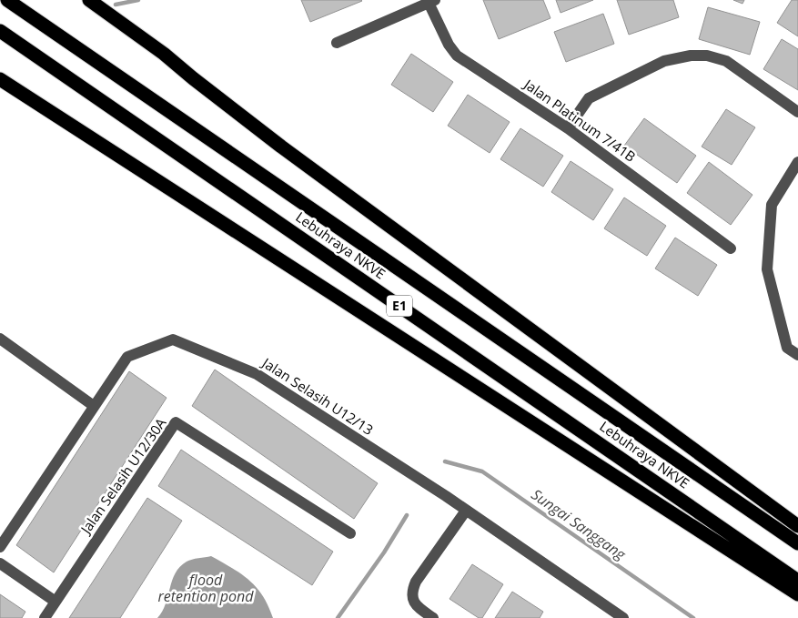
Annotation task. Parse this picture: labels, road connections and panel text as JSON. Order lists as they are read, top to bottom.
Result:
{
  "streets": {
    "highway": ["Lebuhraya NKVE", "E1"],
    "street": ["Jalan Platinum 7/41B", "Jalan Selasih U12/13", "Jalan Selasih U12/30A"]
  },
  "water": ["Sungai Sanggang", "flood retention pond"]
}
